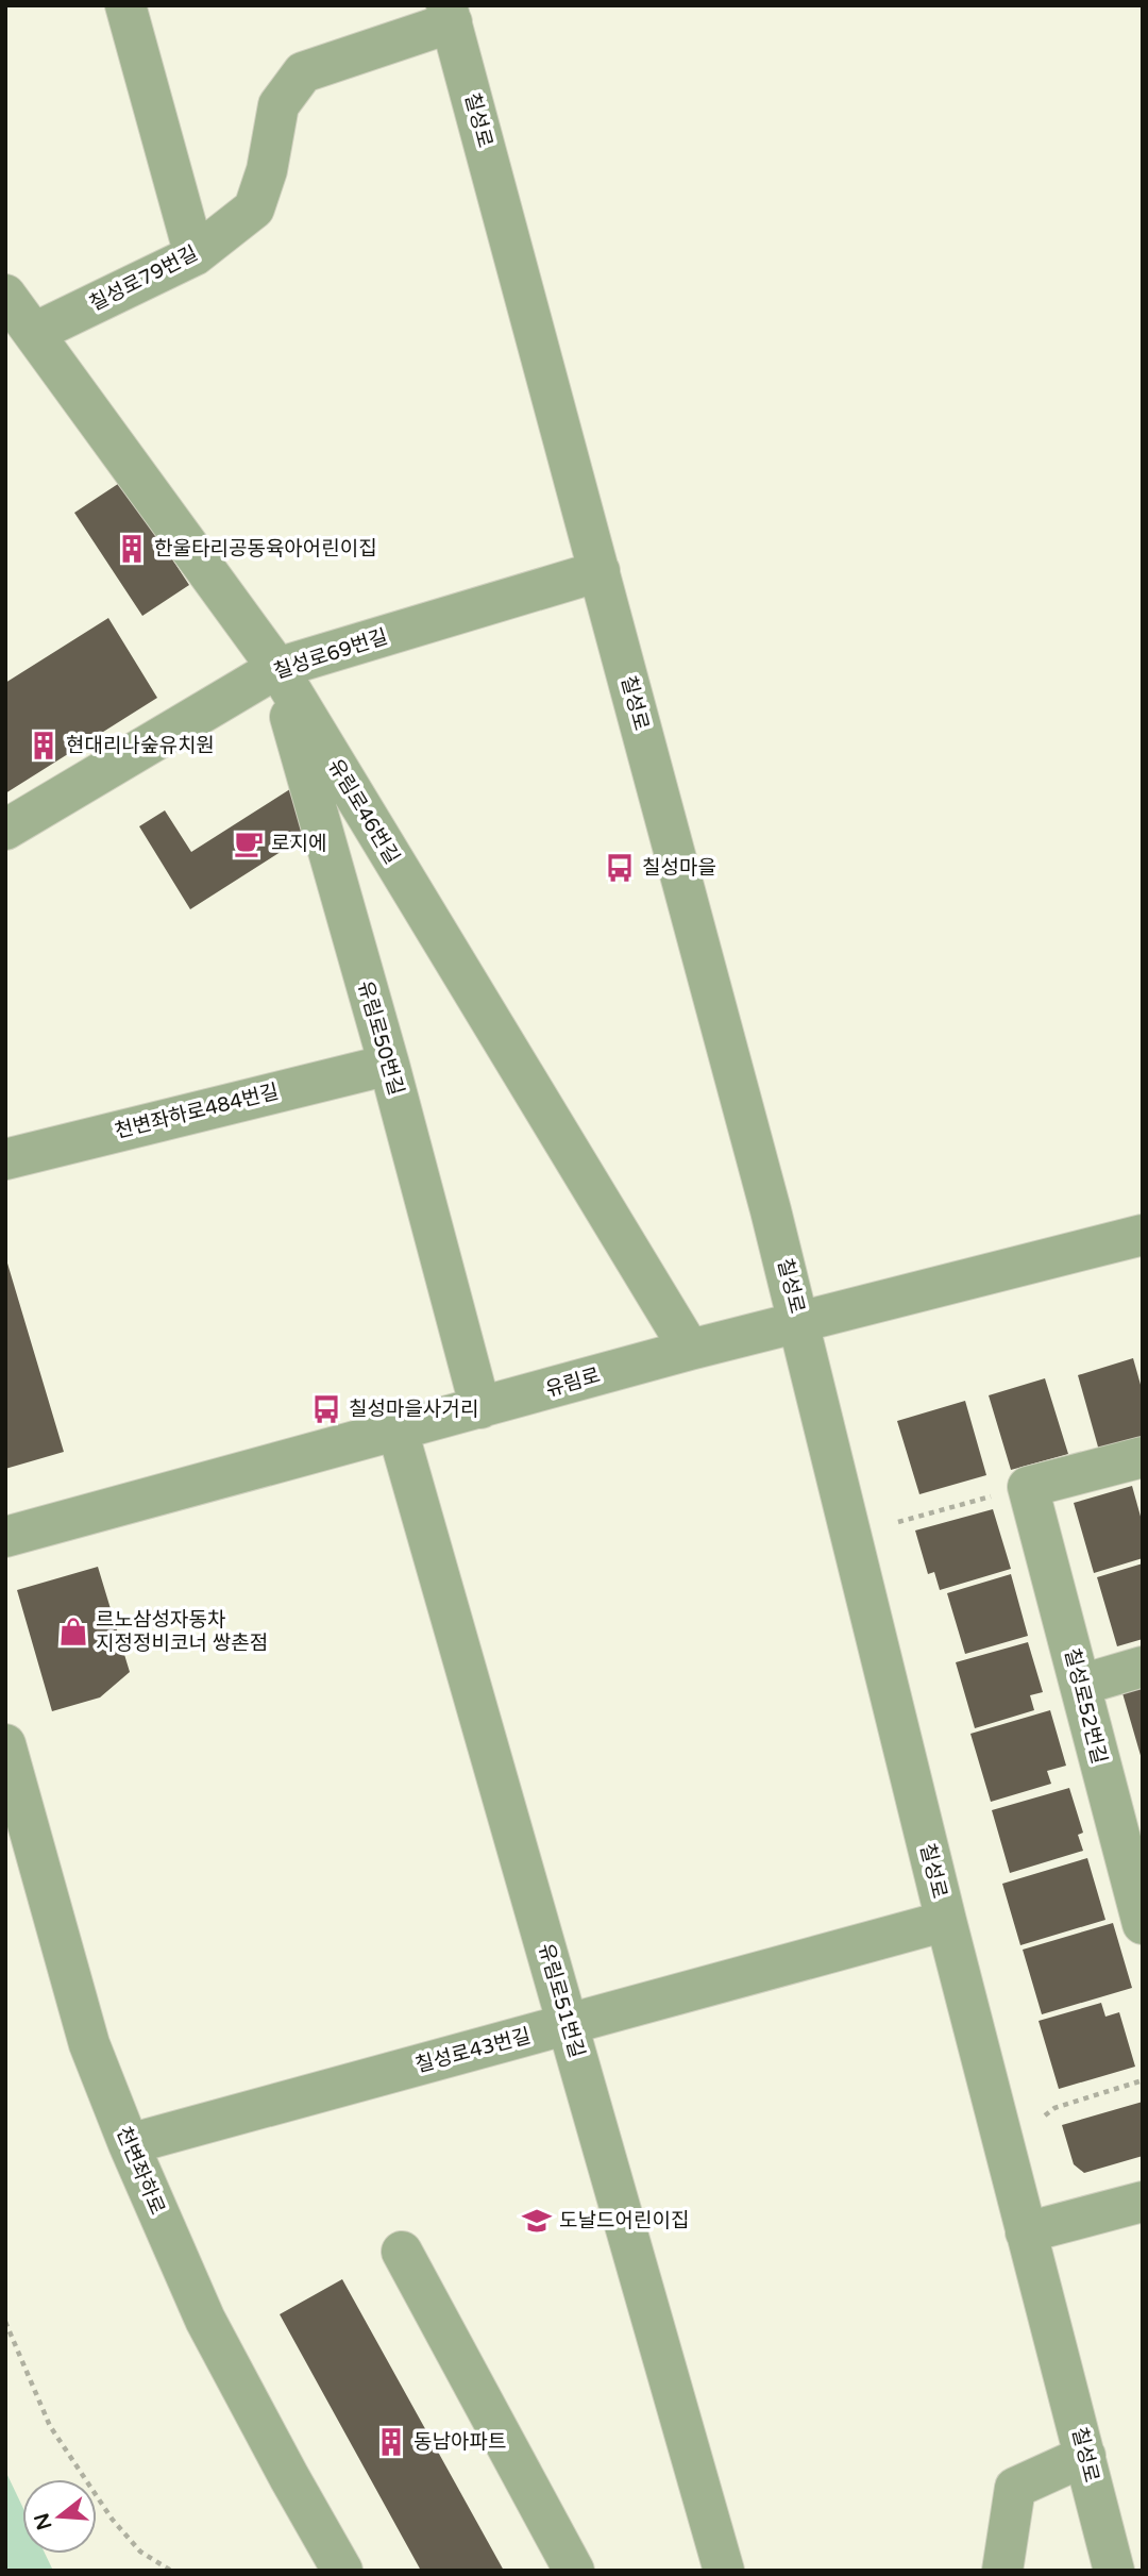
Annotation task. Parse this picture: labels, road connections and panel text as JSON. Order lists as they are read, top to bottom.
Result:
{
  "streets": {
    "street": [
      "칠성로",
      "칠성로79번길",
      "칠성로69번길",
      "유림로46번길",
      "유림로50번길",
      "천변좌하로484번길",
      "유림로",
      "칠성로52번길",
      "유림로51번길",
      "칠성로43번길",
      "천변좌하로"
    ]
  },
  "crossings": [
    ["칠성로", "칠성로79번길"],
    ["칠성로", "칠성로69번길"],
    ["칠성로", "유림로"],
    ["칠성로", "칠성로43번길"],
    ["칠성로79번길", "유림로46번길"],
    ["칠성로69번길", "유림로46번길"],
    ["칠성로69번길", "유림로50번길"],
    ["유림로46번길", "유림로50번길"],
    ["유림로46번길", "유림로"],
    ["유림로50번길", "천변좌하로484번길"],
    ["유림로50번길", "유림로"],
    ["유림로", "유림로51번길"],
    ["유림로51번길", "칠성로43번길"],
    ["칠성로43번길", "천변좌하로"]
  ],
  "places": {
    "building": ["한울타리공동육아어린이집", "현대리나숲유치원", "동남아파트"],
    "cafe": ["로지에"],
    "bus stop": ["칠성마을", "칠성마을사거리"],
    "shop": ["르노삼성자동차 지정정비코너 쌍촌점"],
    "school or university": ["도날드어린이집"]
  },
  "north": "left"
}
